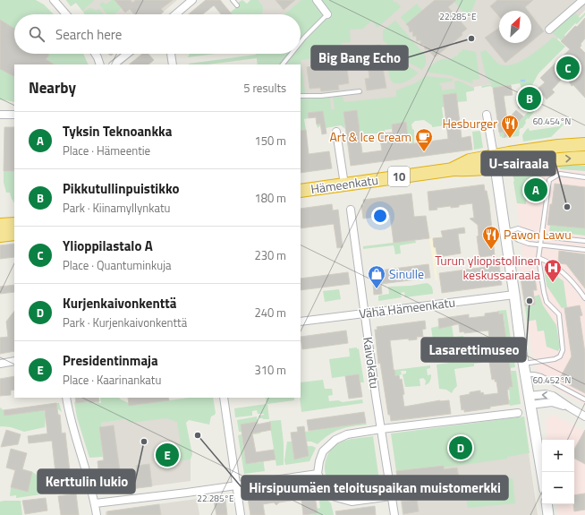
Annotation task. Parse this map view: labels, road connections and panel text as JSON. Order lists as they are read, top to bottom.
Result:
{
  "streets": {
    "highway": ["10", "Hämeenkatu"],
    "street": ["Vähä Hämeenkatu", "Kaivokatu"]
  },
  "crossings": [
    ["10", "Hämeenkatu"],
    ["Vähä Hämeenkatu", "Kaivokatu"]
  ],
  "places": {
    "other": [
      "Big Bang Echo",
      "U-sairaala",
      "Lasarettimuseo",
      "Hirsipuumäen teloituspaikan muistomerkki",
      "Kerttulin lukio"
    ],
    "restaurant": ["Hesburger", "Pawon Lawu"],
    "cafe": ["Art & Ice Cream"],
    "hospital": ["Turun yliopistollinen keskussairaala"],
    "shop": ["Sinulle"]
  },
  "north": "top right",
  "page": {
    "search": "Search here",
    "pins": [
      "C",
      "B",
      "A",
      "D",
      "E"
    ],
    "heading": ["Nearby", "5 results"],
    "list": [
      {
        "mark": "A",
        "name": "Tyksin Teknoankka",
        "note": "Place · Hämeentie",
        "value": "150 m"
      },
      {
        "mark": "B",
        "name": "Pikkutullinpuistikko",
        "note": "Park · Kiinamyllynkatu",
        "value": "180 m"
      },
      {
        "mark": "C",
        "name": "Ylioppilastalo A",
        "note": "Place · Quantuminkuja",
        "value": "230 m"
      },
      {
        "mark": "D",
        "name": "Kurjenkaivonkenttä",
        "note": "Park · Kurjenkaivonkenttä",
        "value": "240 m"
      },
      {
        "mark": "E",
        "name": "Presidentinmaja",
        "note": "Place · Kaarinankatu",
        "value": "310 m"
      }
    ],
    "map_buttons": ["+", "−"]
  },
  "coordinates": ["22.285°E", "60.454°N", "60.452°N"]
}
